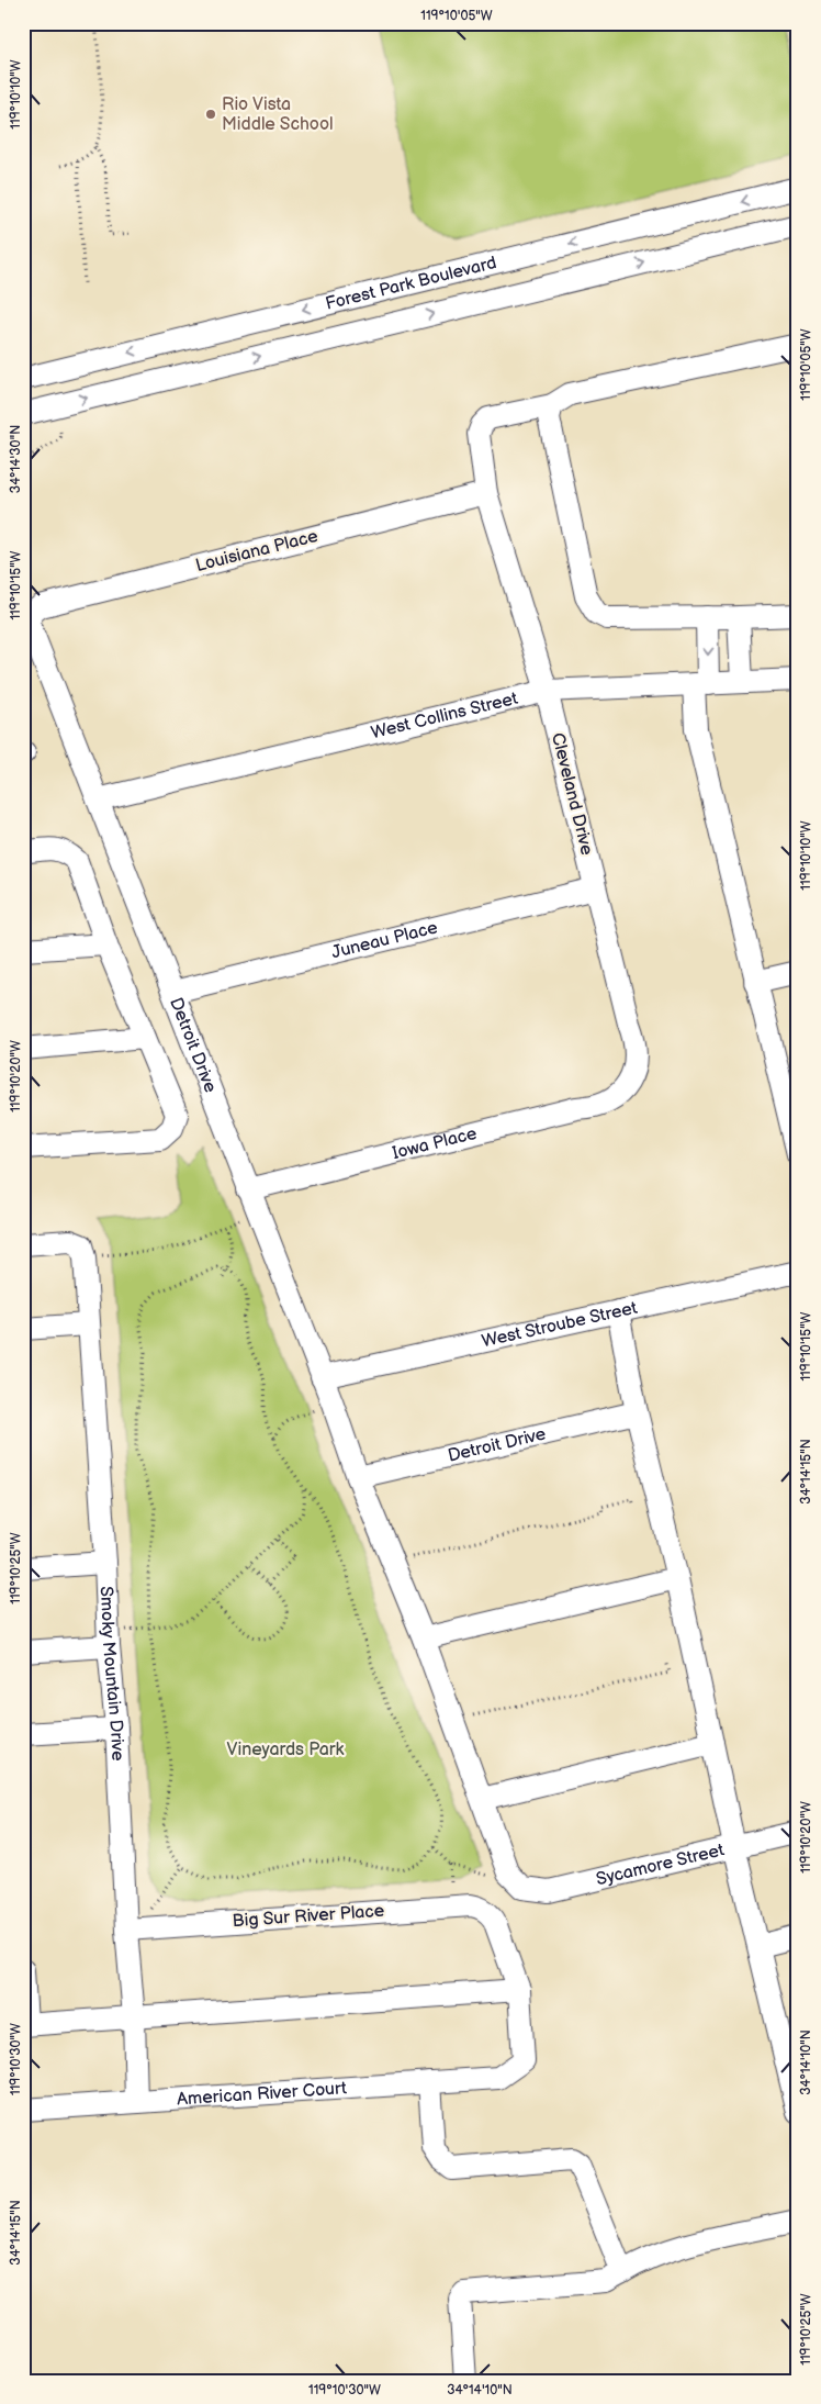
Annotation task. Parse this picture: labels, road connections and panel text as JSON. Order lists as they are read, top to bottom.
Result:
{
  "streets": {
    "street": [
      "Forest Park Boulevard",
      "Louisiana Place",
      "West Collins Street",
      "Cleveland Drive",
      "Juneau Place",
      "Detroit Drive",
      "Iowa Place",
      "West Stroube Street",
      "Smoky Mountain Drive",
      "Sycamore Street",
      "Big Sur River Place",
      "American River Court"
    ]
  },
  "crossings": [
    ["Louisiana Place", "Cleveland Drive"],
    ["Louisiana Place", "Detroit Drive"],
    ["West Collins Street", "Cleveland Drive"],
    ["West Collins Street", "Detroit Drive"],
    ["Cleveland Drive", "Juneau Place"],
    ["Cleveland Drive", "Iowa Place"],
    ["Juneau Place", "Detroit Drive"],
    ["Detroit Drive", "Iowa Place"],
    ["Detroit Drive", "West Stroube Street"],
    ["Detroit Drive", "Sycamore Street"],
    ["Smoky Mountain Drive", "Big Sur River Place"],
    ["Smoky Mountain Drive", "American River Court"],
    ["Big Sur River Place", "American River Court"]
  ],
  "parks": ["Vineyards Park"],
  "places": ["Rio Vista Middle School"],
  "coordinates": [
    "119°10'05\"W",
    "119°10'10\"W",
    "34°14'30\"N",
    "119°10'15\"W",
    "119°10'20\"W",
    "34°14'15\"N",
    "119°10'25\"W",
    "119°10'30\"W",
    "34°14'10\"N"
  ]
}
